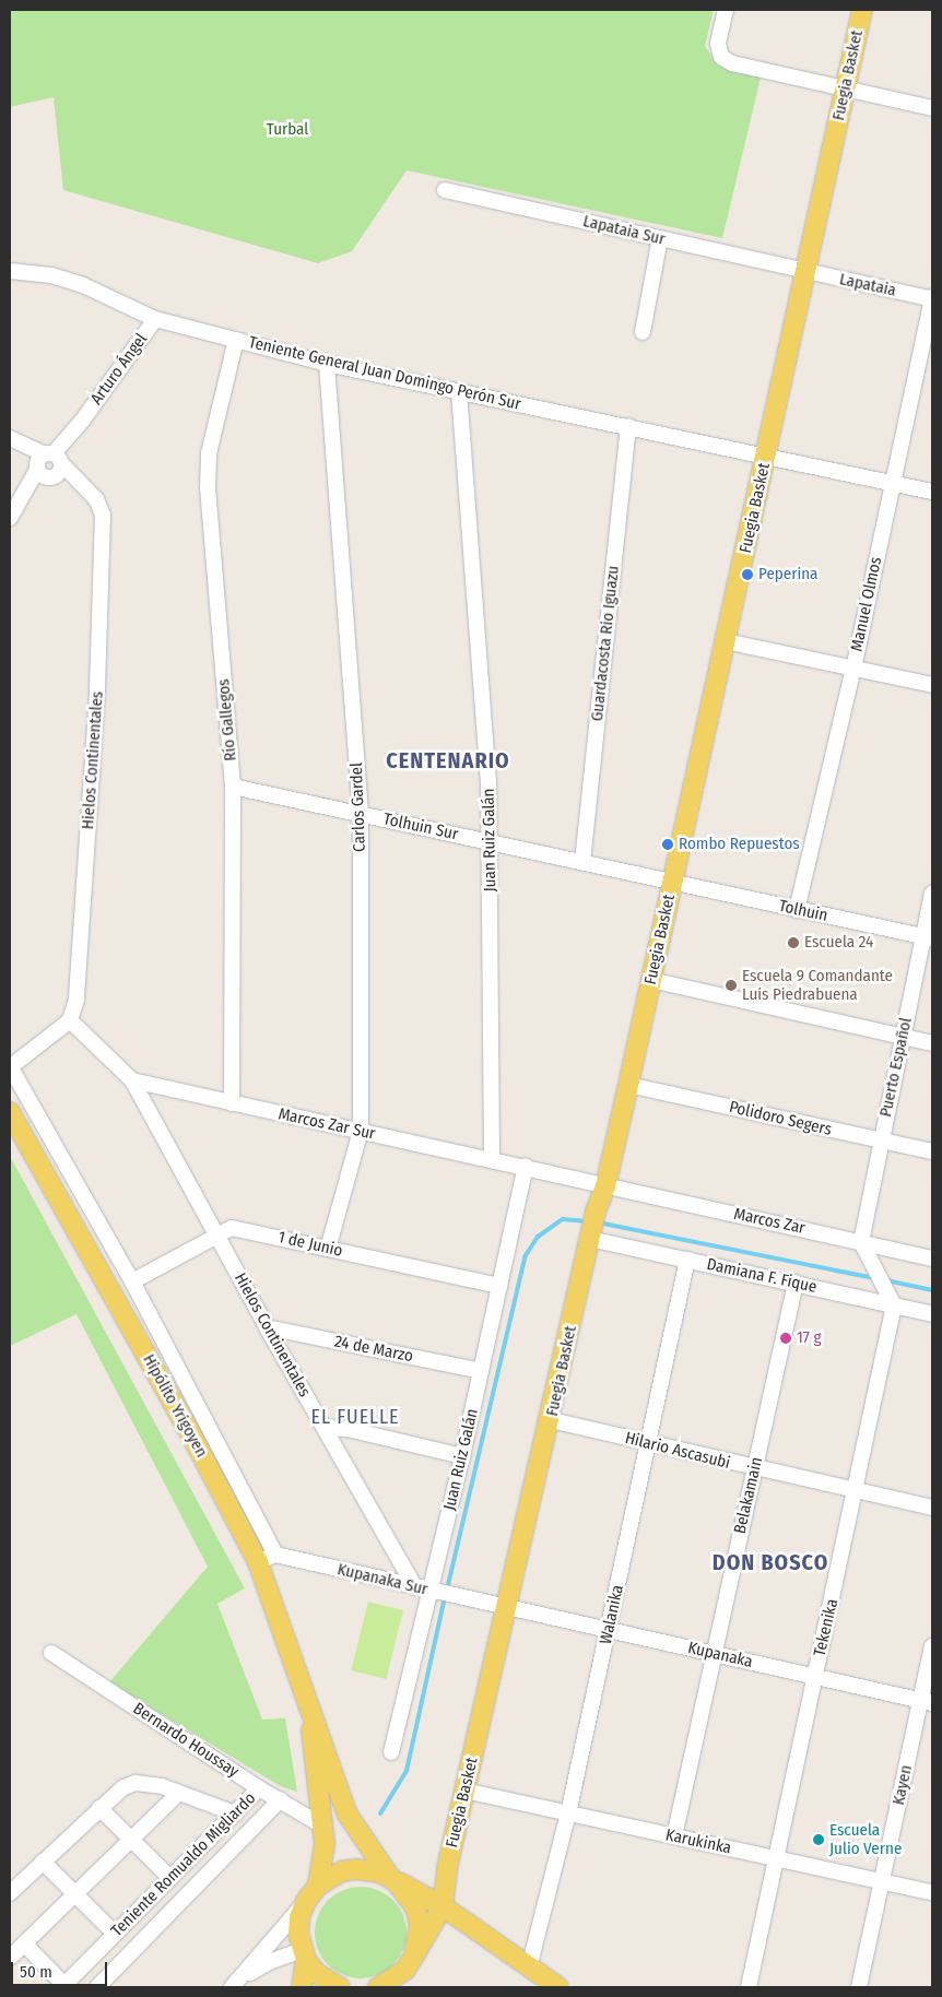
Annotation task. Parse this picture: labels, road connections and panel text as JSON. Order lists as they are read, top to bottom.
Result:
{
  "streets": {
    "main road": ["Fuegia Basket", "Hipólito Yrigoyen"],
    "street": [
      "Lapataia Sur",
      "Lapataia",
      "Arturo Ángel",
      "Teniente General Juan Domingo Perón Sur",
      "Manuel Olmos",
      "Guardacosta Rio Iguazu",
      "Río Gallegos",
      "Hielos Continentales",
      "Carlos Gardel",
      "Tolhuin Sur",
      "Juan Ruiz Galán",
      "Tolhuin",
      "Puerto Español",
      "Polidoro Segers",
      "Marcos Zar Sur",
      "Marcos Zar",
      "1 de Junio",
      "Damiana F. Fique",
      "24 de Marzo",
      "Hilario Ascasubi",
      "Belakamain",
      "Kupanaka Sur",
      "Walanika",
      "Tekenika",
      "Kupanaka",
      "Bernardo Houssay",
      "Kayen",
      "Karukinka",
      "Teniente Romualdo Migliardo"
    ]
  },
  "crossings": [
    ["Fuegia Basket", "Lapataia Sur"],
    ["Fuegia Basket", "Lapataia"],
    ["Fuegia Basket", "Teniente General Juan Domingo Perón Sur"],
    ["Fuegia Basket", "Tolhuin Sur"],
    ["Fuegia Basket", "Tolhuin"],
    ["Fuegia Basket", "Polidoro Segers"],
    ["Fuegia Basket", "Marcos Zar Sur"],
    ["Fuegia Basket", "Marcos Zar"],
    ["Fuegia Basket", "Damiana F. Fique"],
    ["Fuegia Basket", "Hilario Ascasubi"],
    ["Fuegia Basket", "Kupanaka Sur"],
    ["Fuegia Basket", "Kupanaka"],
    ["Fuegia Basket", "Karukinka"],
    ["Lapataia Sur", "Lapataia"],
    ["Lapataia", "Manuel Olmos"],
    ["Arturo Ángel", "Teniente General Juan Domingo Perón Sur"],
    ["Teniente General Juan Domingo Perón Sur", "Manuel Olmos"],
    ["Teniente General Juan Domingo Perón Sur", "Guardacosta Rio Iguazu"],
    ["Teniente General Juan Domingo Perón Sur", "Río Gallegos"],
    ["Teniente General Juan Domingo Perón Sur", "Carlos Gardel"],
    ["Teniente General Juan Domingo Perón Sur", "Juan Ruiz Galán"],
    ["Manuel Olmos", "Tolhuin"],
    ["Guardacosta Rio Iguazu", "Tolhuin Sur"],
    ["Río Gallegos", "Tolhuin Sur"],
    ["Río Gallegos", "Marcos Zar Sur"],
    ["Hielos Continentales", "Marcos Zar Sur"],
    ["Hielos Continentales", "1 de Junio"],
    ["Hielos Continentales", "24 de Marzo"],
    ["Hielos Continentales", "Kupanaka Sur"],
    ["Carlos Gardel", "Tolhuin Sur"],
    ["Carlos Gardel", "Marcos Zar Sur"],
    ["Carlos Gardel", "1 de Junio"],
    ["Tolhuin Sur", "Juan Ruiz Galán"],
    ["Tolhuin Sur", "Tolhuin"],
    ["Juan Ruiz Galán", "Marcos Zar Sur"],
    ["Juan Ruiz Galán", "1 de Junio"],
    ["Juan Ruiz Galán", "24 de Marzo"],
    ["Juan Ruiz Galán", "Kupanaka Sur"],
    ["Tolhuin", "Puerto Español"],
    ["Puerto Español", "Polidoro Segers"],
    ["Puerto Español", "Marcos Zar"],
    ["Marcos Zar Sur", "Marcos Zar"],
    ["Damiana F. Fique", "Belakamain"],
    ["Damiana F. Fique", "Walanika"],
    ["Damiana F. Fique", "Tekenika"],
    ["Hipólito Yrigoyen", "Kupanaka Sur"],
    ["Hilario Ascasubi", "Belakamain"],
    ["Hilario Ascasubi", "Walanika"],
    ["Hilario Ascasubi", "Tekenika"],
    ["Belakamain", "Kupanaka"],
    ["Belakamain", "Karukinka"],
    ["Kupanaka Sur", "Kupanaka"],
    ["Walanika", "Kupanaka"],
    ["Walanika", "Karukinka"],
    ["Tekenika", "Kupanaka"],
    ["Tekenika", "Karukinka"],
    ["Kupanaka", "Kayen"],
    ["Bernardo Houssay", "Teniente Romualdo Migliardo"],
    ["Kayen", "Karukinka"]
  ],
  "districts": ["CENTENARIO", "EL FUELLE", "DON BOSCO"],
  "parks": ["Turbal"],
  "places": [
    "Peperina",
    "Rombo Repuestos",
    "Escuela 24",
    "Escuela 9 Comandante Luis Piedrabuena",
    "17 g",
    "Escuela Julio Verne"
  ],
  "scale_bar": "50 m"
}
